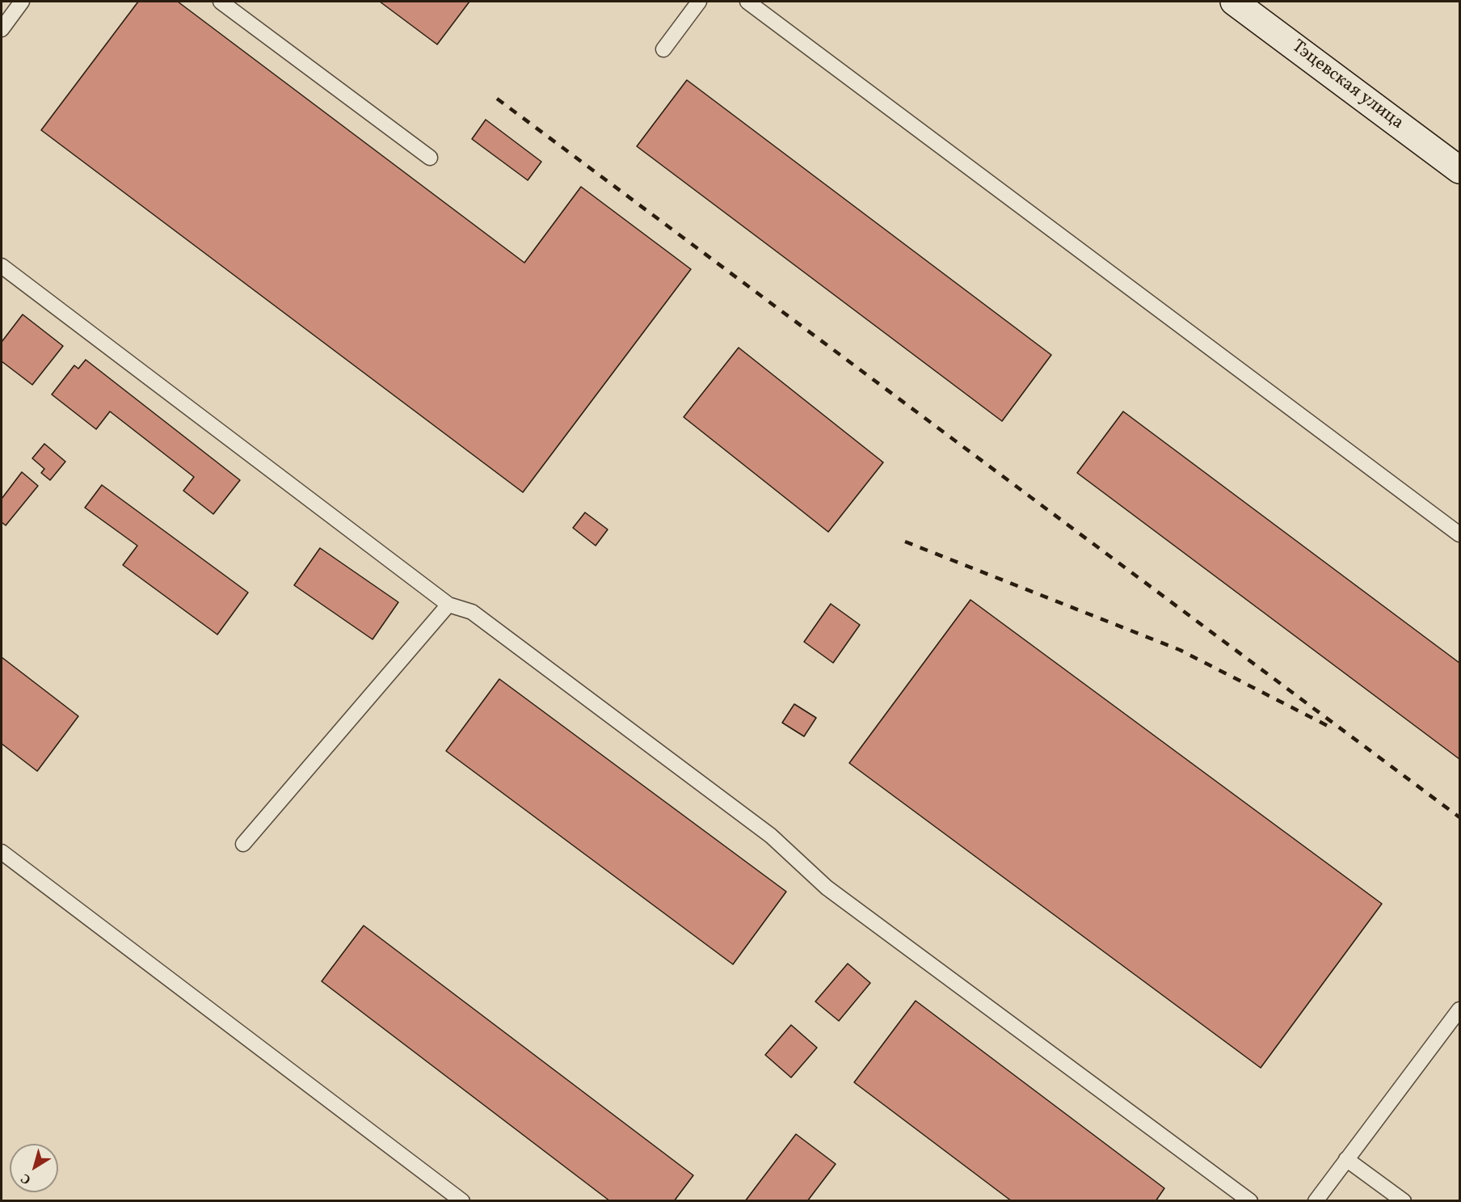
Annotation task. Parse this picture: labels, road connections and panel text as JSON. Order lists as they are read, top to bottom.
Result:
{
  "streets": {
    "street": ["Тэцевская улица"]
  },
  "north": "bottom left"
}
